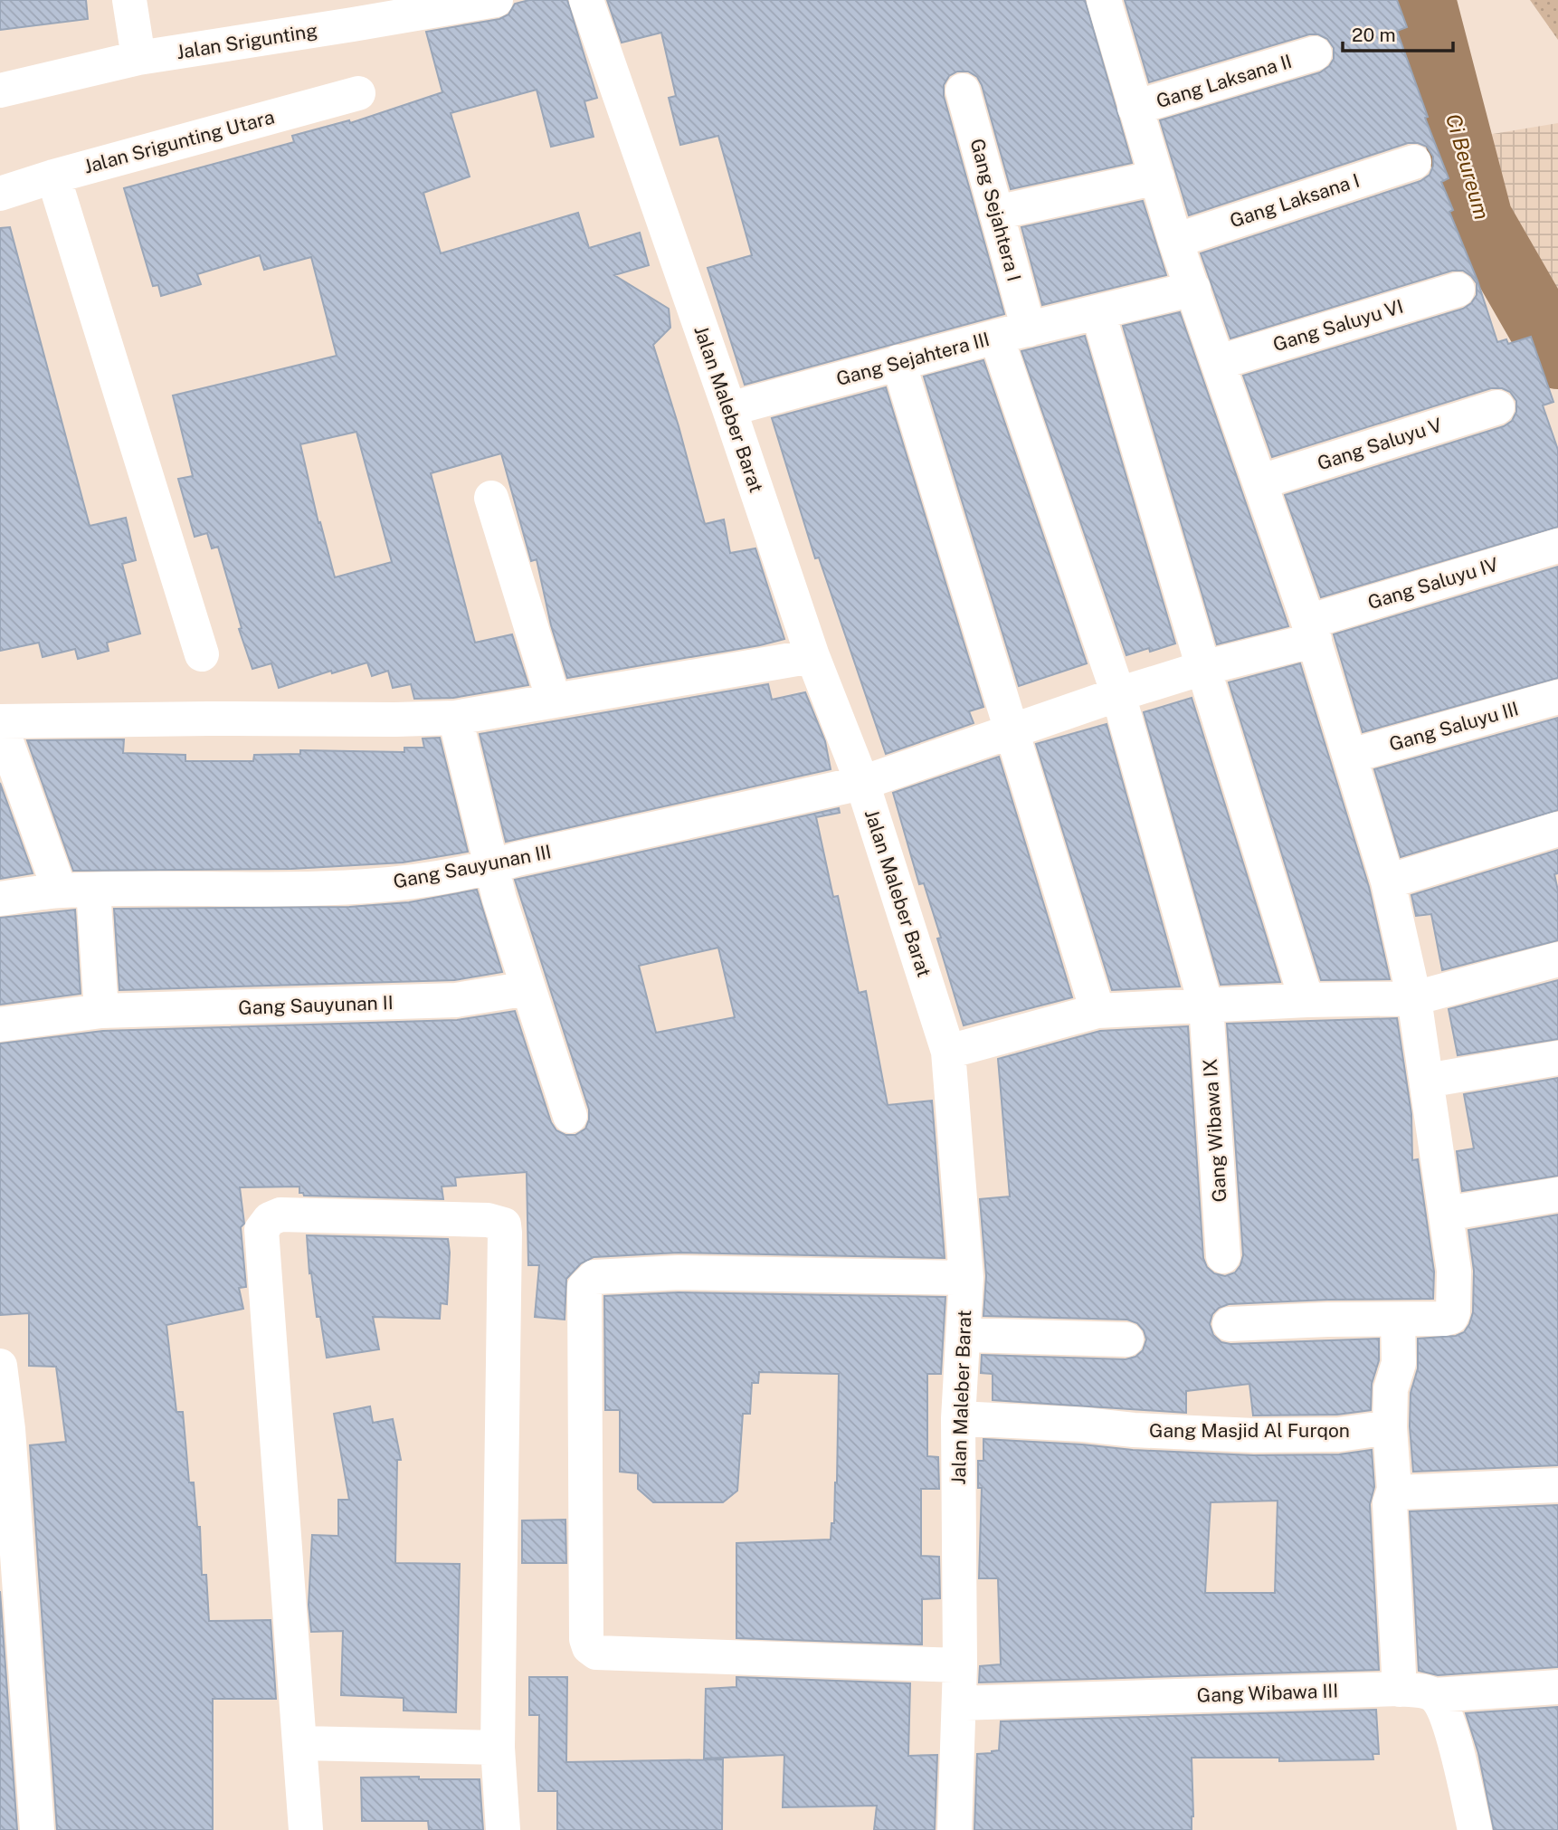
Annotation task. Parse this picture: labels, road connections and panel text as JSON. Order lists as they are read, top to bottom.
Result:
{
  "streets": {
    "street": [
      "Jalan Srigunting",
      "Gang Laksana II",
      "Jalan Srigunting Utara",
      "Gang Laksana I",
      "Gang Sejahtera I",
      "Gang Saluyu VI",
      "Gang Sejahtera III",
      "Jalan Maleber Barat",
      "Gang Saluyu V",
      "Gang Saluyu IV",
      "Gang Saluyu III",
      "Gang Sauyunan III",
      "Gang Sauyunan II",
      "Gang Wibawa IX",
      "Gang Masjid Al Furqon",
      "Gang Wibawa III"
    ]
  },
  "crossings": [
    ["Gang Sejahtera I", "Gang Sejahtera III"],
    ["Gang Sejahtera I", "Gang Saluyu IV"],
    ["Gang Sejahtera I", "Gang Sauyunan III"],
    ["Gang Sejahtera I", "Gang Wibawa IX"],
    ["Gang Sejahtera III", "Jalan Maleber Barat"],
    ["Jalan Maleber Barat", "Gang Sauyunan III"],
    ["Jalan Maleber Barat", "Gang Masjid Al Furqon"],
    ["Jalan Maleber Barat", "Gang Wibawa III"],
    ["Gang Saluyu IV", "Gang Sauyunan III"],
    ["Gang Saluyu IV", "Gang Wibawa IX"],
    ["Gang Sauyunan III", "Gang Wibawa IX"]
  ],
  "water": ["Ci Beureum"],
  "scale_bar": "20 m"
}
